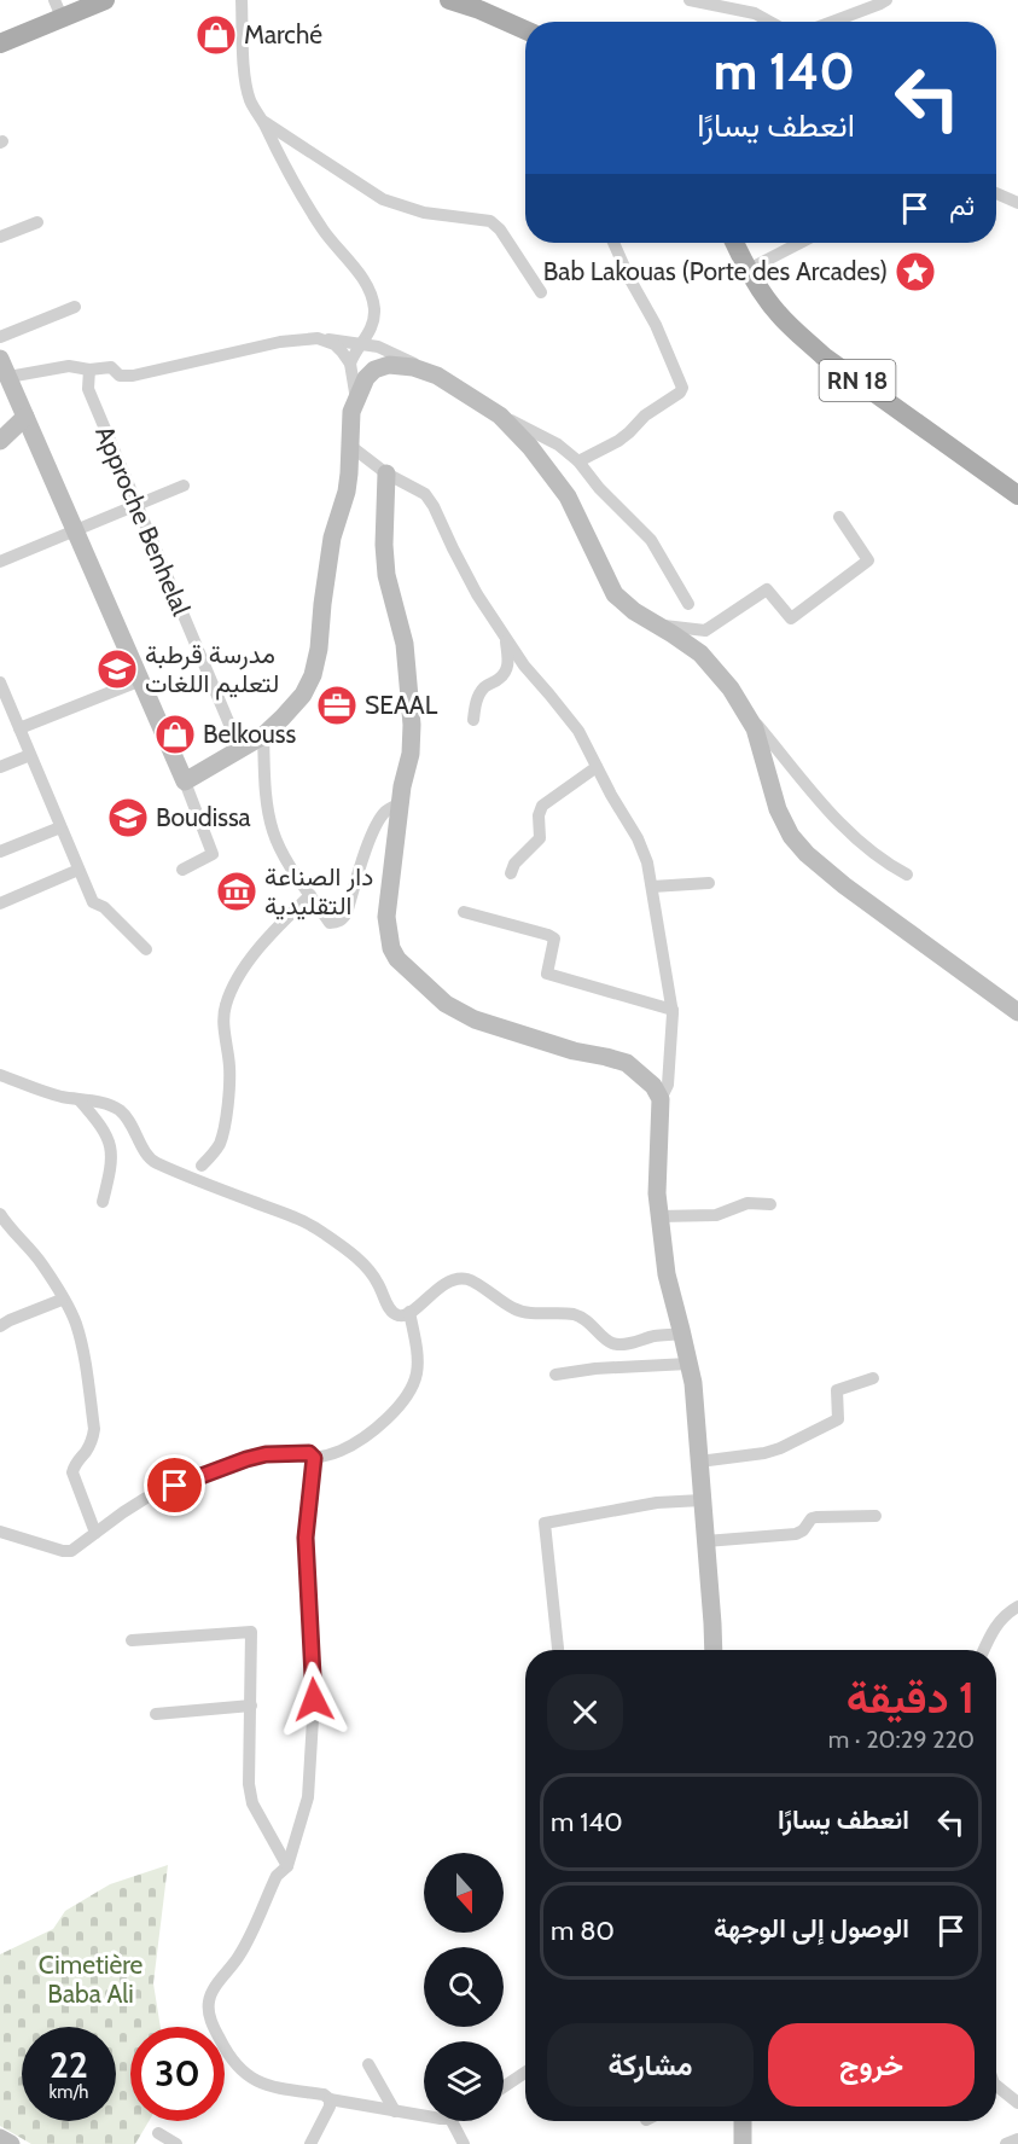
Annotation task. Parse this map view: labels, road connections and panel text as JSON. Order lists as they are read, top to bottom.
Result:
{
  "streets": {
    "main road": ["RN 18"],
    "street": ["Approche Benhelal"]
  },
  "parks": ["Cimetière Baba Ali"],
  "places": {
    "shop": ["Marché", "Belkouss"],
    "place": ["Bab Lakouas (Porte des Arcades)"],
    "school or university": ["مدرسة قرطبة لتعليم اللغات", "Boudissa"],
    "office": ["SEAAL"],
    "museum": ["دار الصناعة التقليدية"]
  },
  "north": "bottom",
  "page": {
    "turn": ["140 m", "انعطف يسارًا"],
    "then": "ثم",
    "heading": ["1 دقيقة", "220 m · 20:29"],
    "list": [
      {
        "name": "انعطف يسارًا",
        "value": "140 m"
      },
      {
        "name": "الوصول إلى الوجهة",
        "value": "80 m"
      }
    ],
    "buttons": ["خروج", "مشاركة"],
    "speed": "22 km/h",
    "limit": "30"
  }
}
